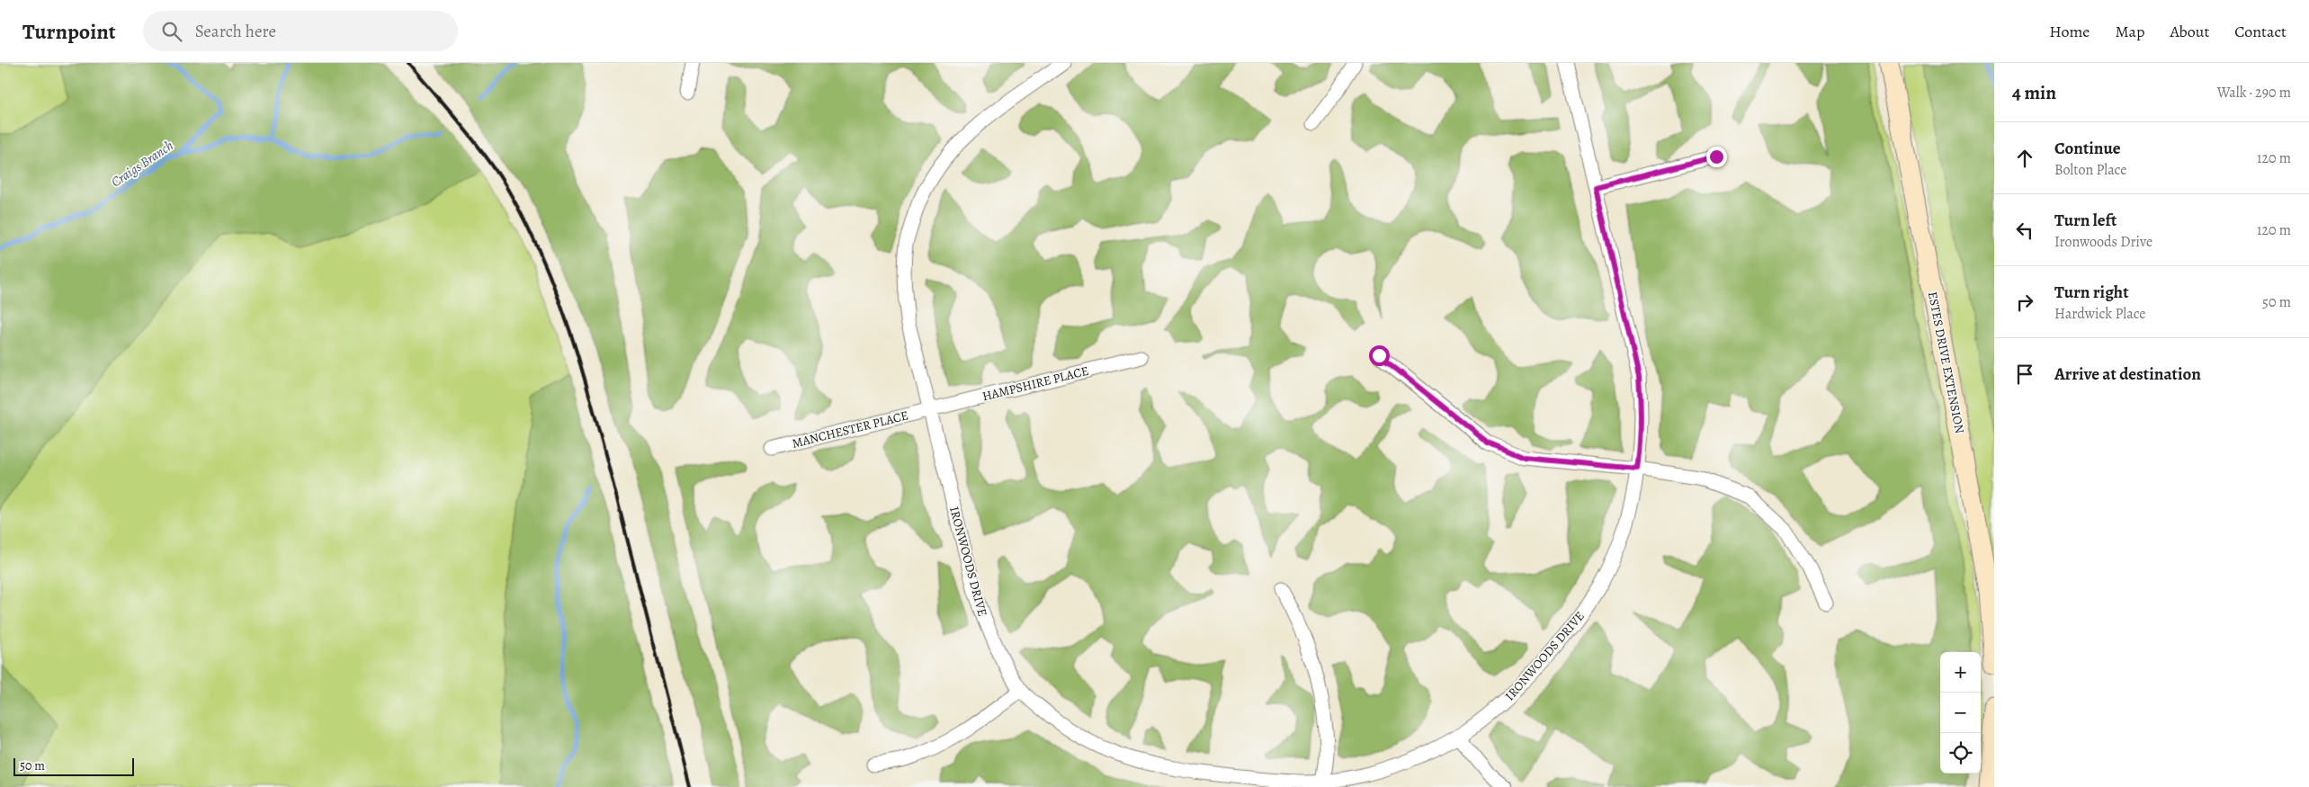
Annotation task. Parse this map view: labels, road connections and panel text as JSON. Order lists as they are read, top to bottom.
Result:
{
  "streets": {
    "main road": ["ESTES DRIVE EXTENSION"],
    "street": ["HAMPSHIRE PLACE", "MANCHESTER PLACE", "IRONWOODS DRIVE"]
  },
  "crossings": [
    ["HAMPSHIRE PLACE", "MANCHESTER PLACE"],
    ["HAMPSHIRE PLACE", "IRONWOODS DRIVE"],
    ["MANCHESTER PLACE", "IRONWOODS DRIVE"]
  ],
  "water": ["Craigs Branch"],
  "scale_bar": "50 m",
  "page": {
    "header": "Turnpoint",
    "search": "Search here",
    "nav": [
      "Home",
      "Map",
      "About",
      "Contact"
    ],
    "heading": ["4 min", "Walk · 290 m"],
    "list": [
      ["Continue", "Bolton Place", "120 m"],
      ["Turn left", "Ironwoods Drive", "120 m"],
      ["Turn right", "Hardwick Place", "50 m"],
      "Arrive at destination"
    ],
    "map_buttons": ["+", "−"],
    "scale": "50 m"
  }
}
